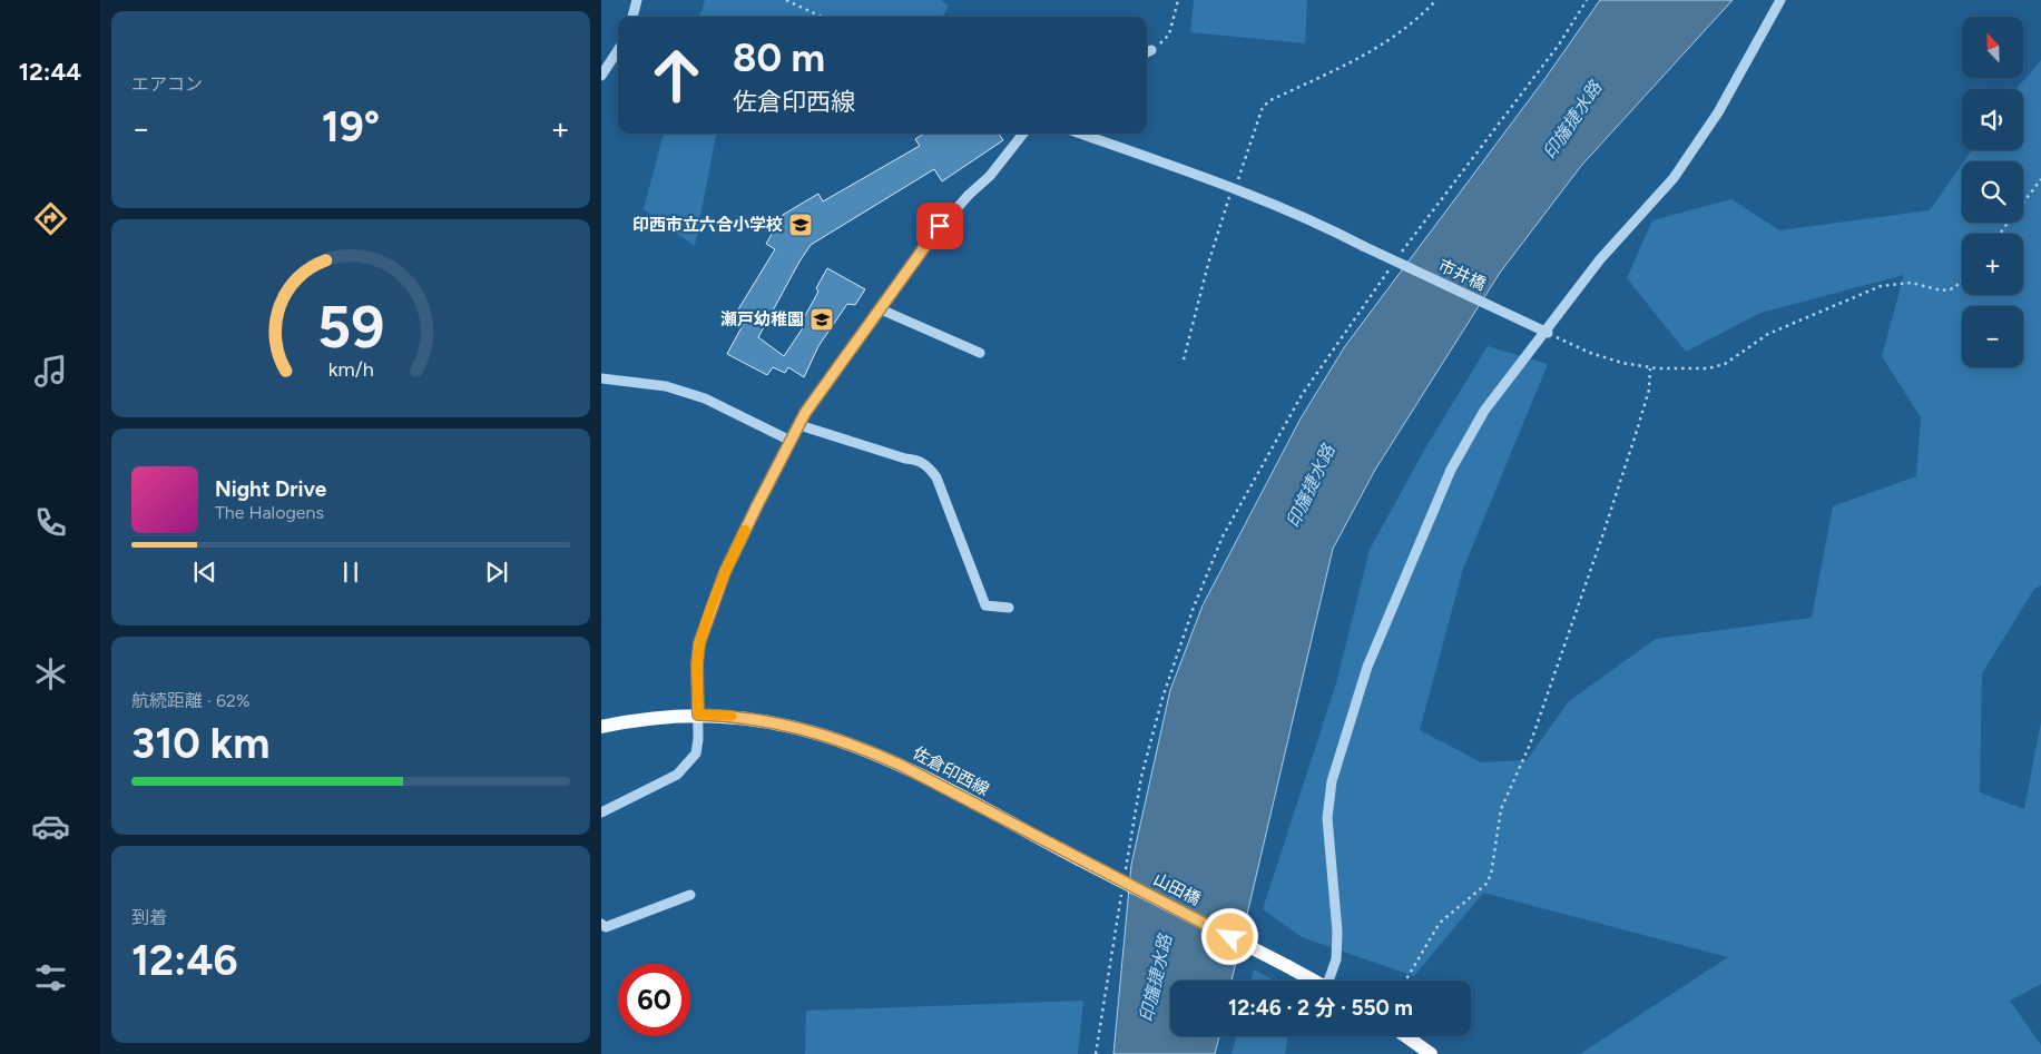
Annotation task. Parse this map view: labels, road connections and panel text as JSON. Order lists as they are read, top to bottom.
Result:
{
  "streets": {
    "main road": ["佐倉印西線", "山田橋"],
    "street": ["市井橋"]
  },
  "crossings": [
    ["佐倉印西線", "山田橋"]
  ],
  "water": ["印旛捷水路"],
  "places": {
    "school or university": ["印西市立六合小学校", "瀬戸幼稚園"]
  },
  "north": "top",
  "page": {
    "tabs": "12:44",
    "tile": [
      "エアコン",
      ["航続距離 · 62%", "310 km"],
      ["到着", "12:46"]
    ],
    "map_buttons": ["+", "−"],
    "turn": ["80 m", "佐倉印西線"],
    "heat": ["−", "19°", "+"],
    "song": ["Night Drive", "The Halogens"],
    "limit": "60",
    "trip": "12:46 · 2 分 · 550 m",
    "gauge": ["59", "km/h"]
  }
}
